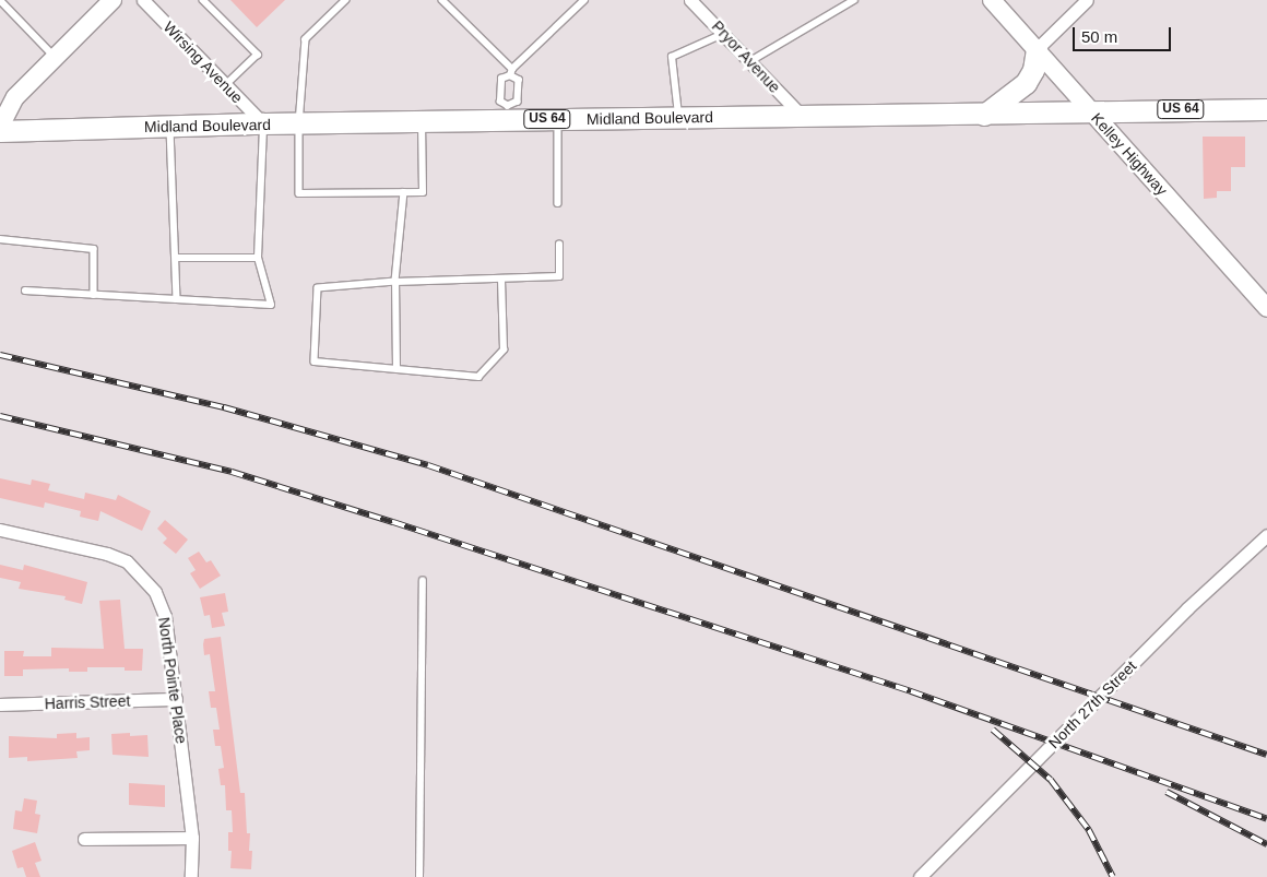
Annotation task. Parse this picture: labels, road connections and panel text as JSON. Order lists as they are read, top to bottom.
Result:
{
  "streets": {
    "main road": ["US 64", "Midland Boulevard"],
    "street": [
      "Pryor Avenue",
      "Wirsing Avenue",
      "Kelley Highway",
      "North Pointe Place",
      "Harris Street",
      "North 27th Street"
    ]
  },
  "crossings": [
    ["Pryor Avenue", "Midland Boulevard"],
    ["Wirsing Avenue", "Midland Boulevard"],
    ["Midland Boulevard", "Kelley Highway"],
    ["North Pointe Place", "Harris Street"]
  ],
  "scale_bar": "50 m"
}
